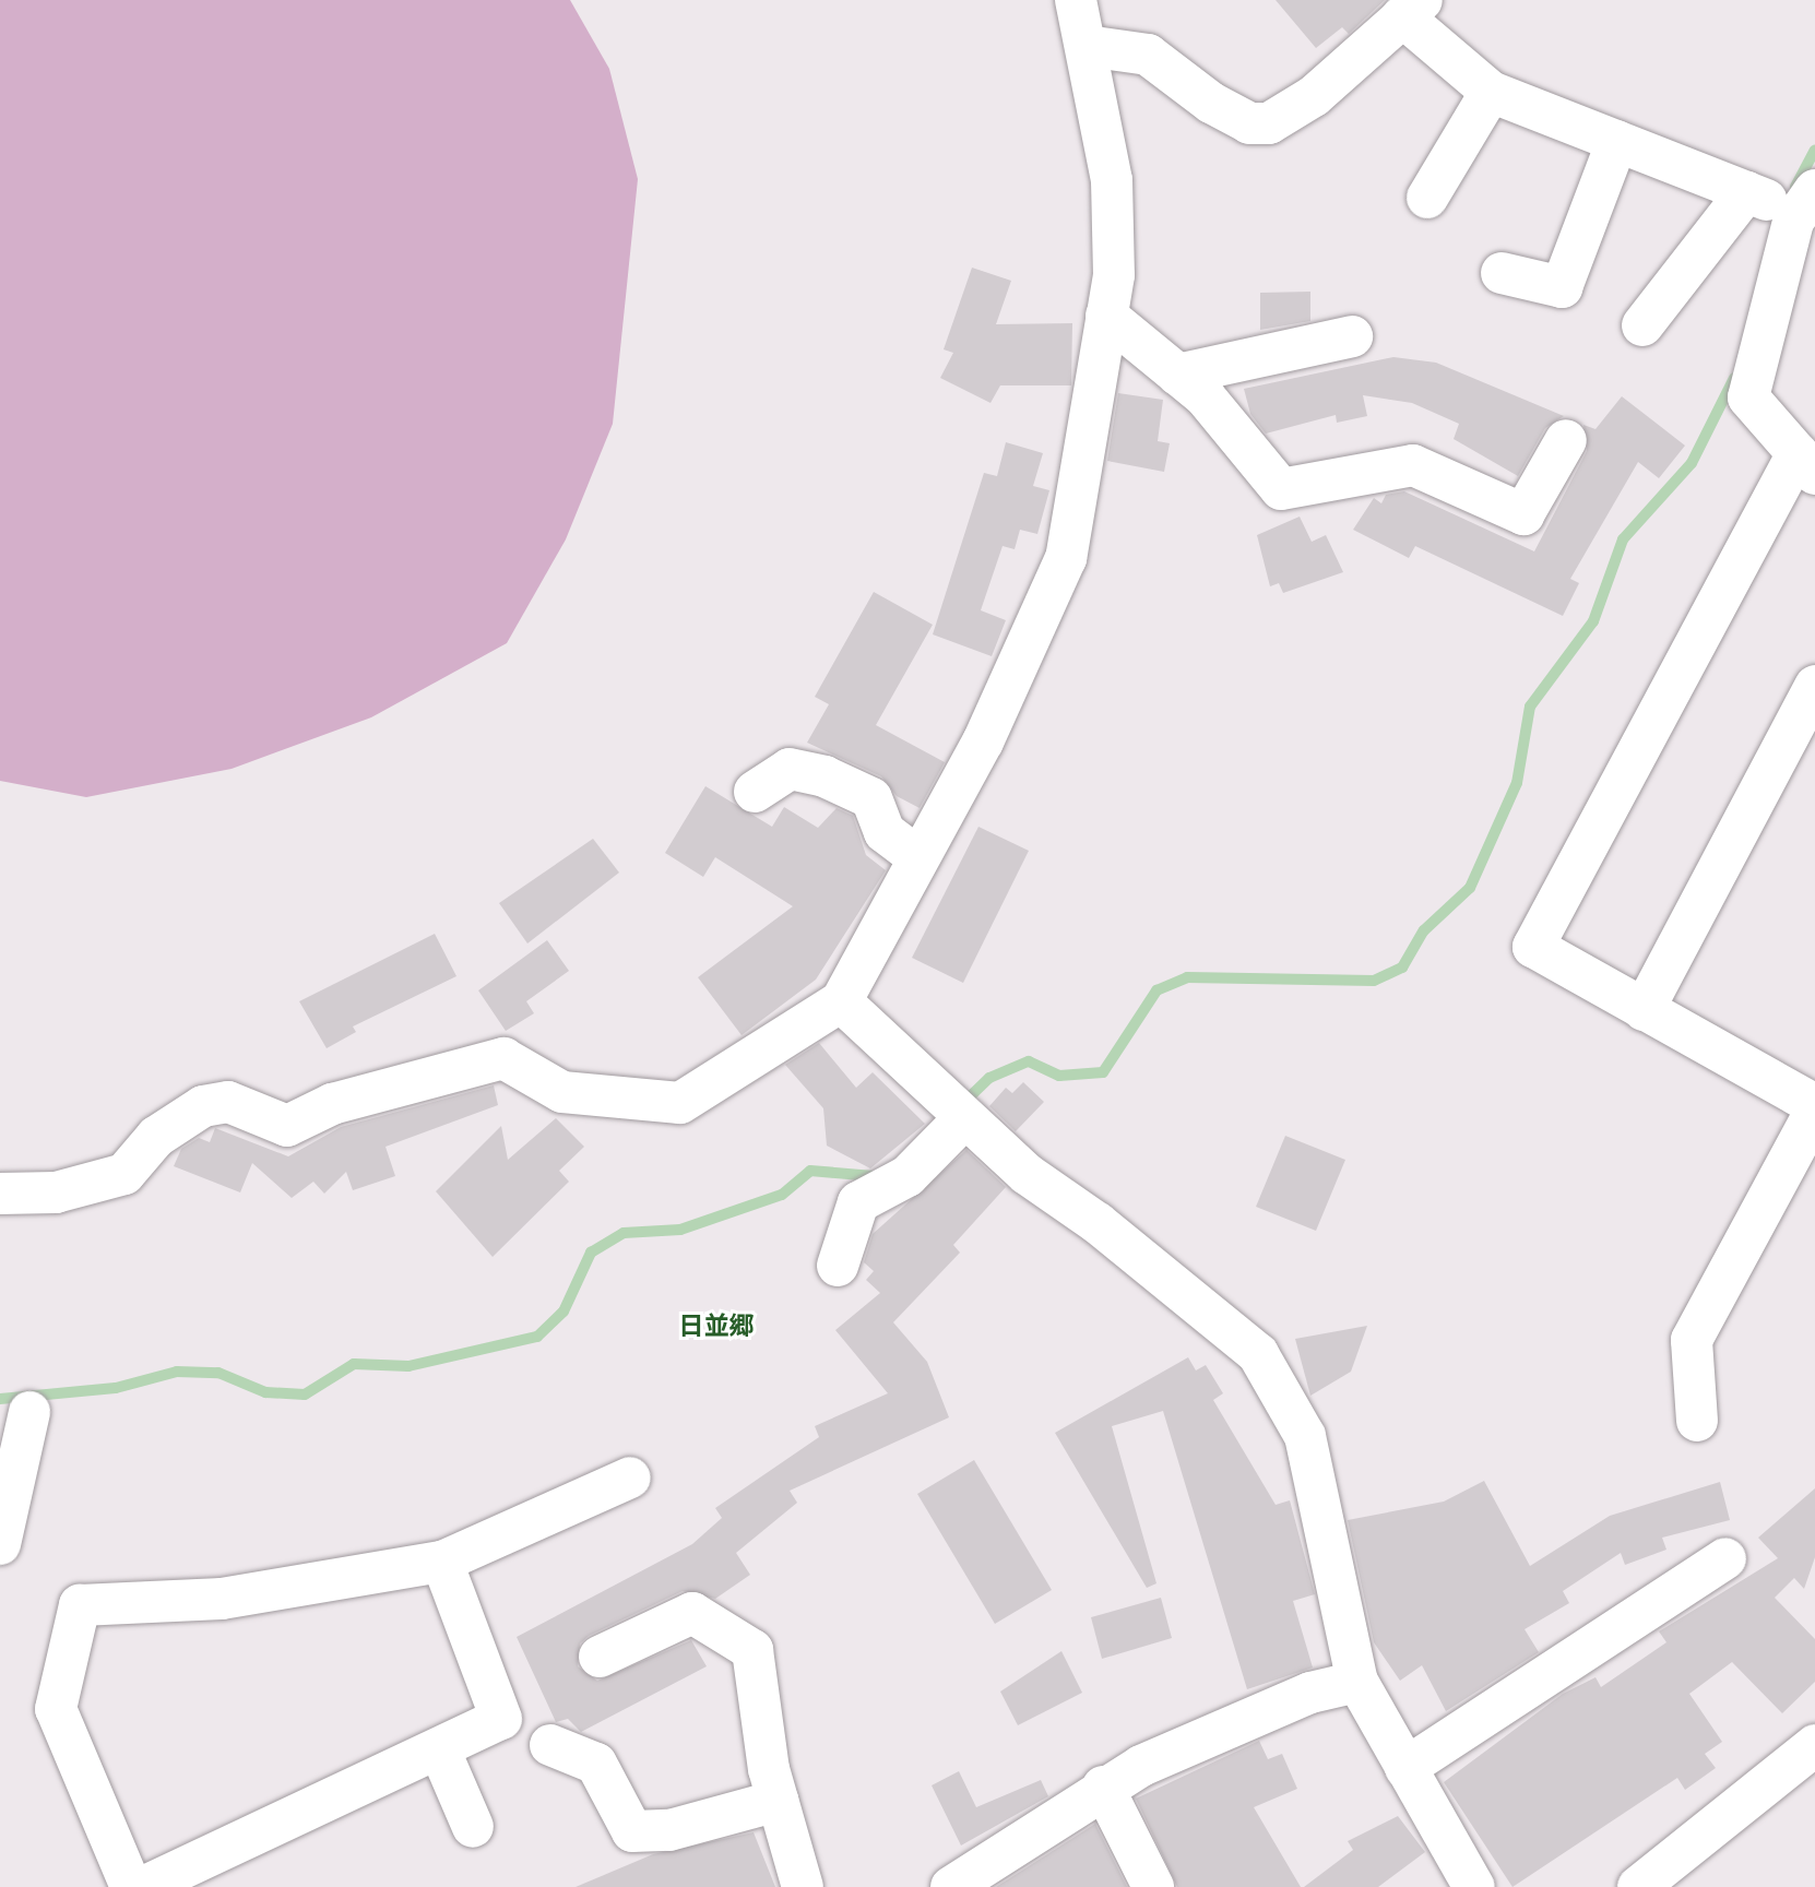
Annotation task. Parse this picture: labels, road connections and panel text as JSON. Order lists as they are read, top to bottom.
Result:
{
  "districts": ["日並郷"]
}
